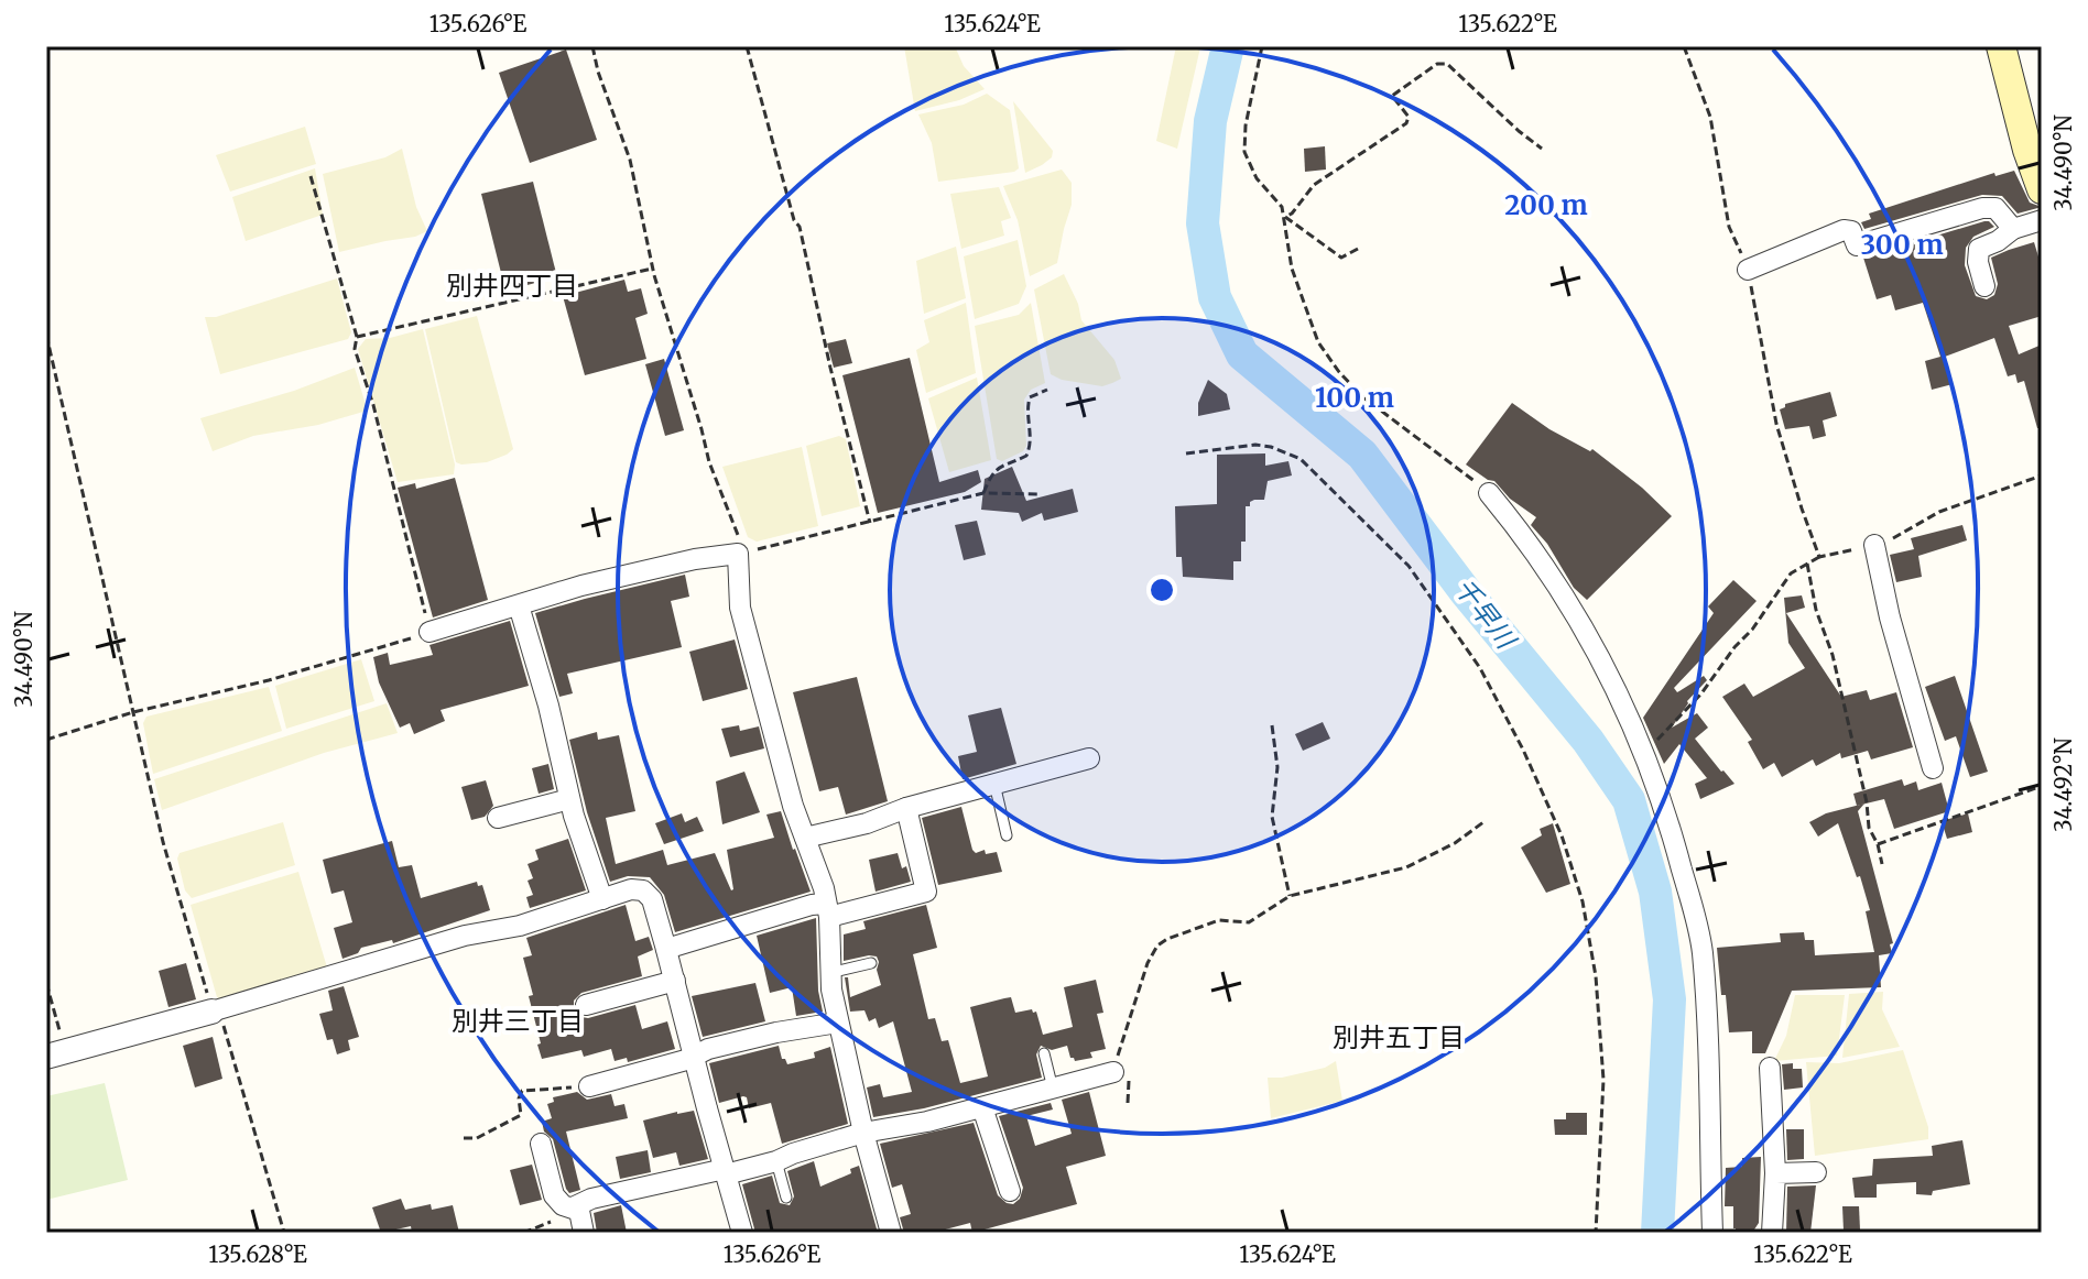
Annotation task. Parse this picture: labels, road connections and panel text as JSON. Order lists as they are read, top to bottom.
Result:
{
  "districts": ["別井四丁目", "別井三丁目", "別井五丁目"],
  "water": ["千早川"],
  "coordinates": [
    "135.626°E",
    "135.624°E",
    "135.622°E",
    "34.490°N",
    "34.492°N",
    "135.628°E"
  ],
  "rings": ["200 m", "300 m", "100 m"]
}
